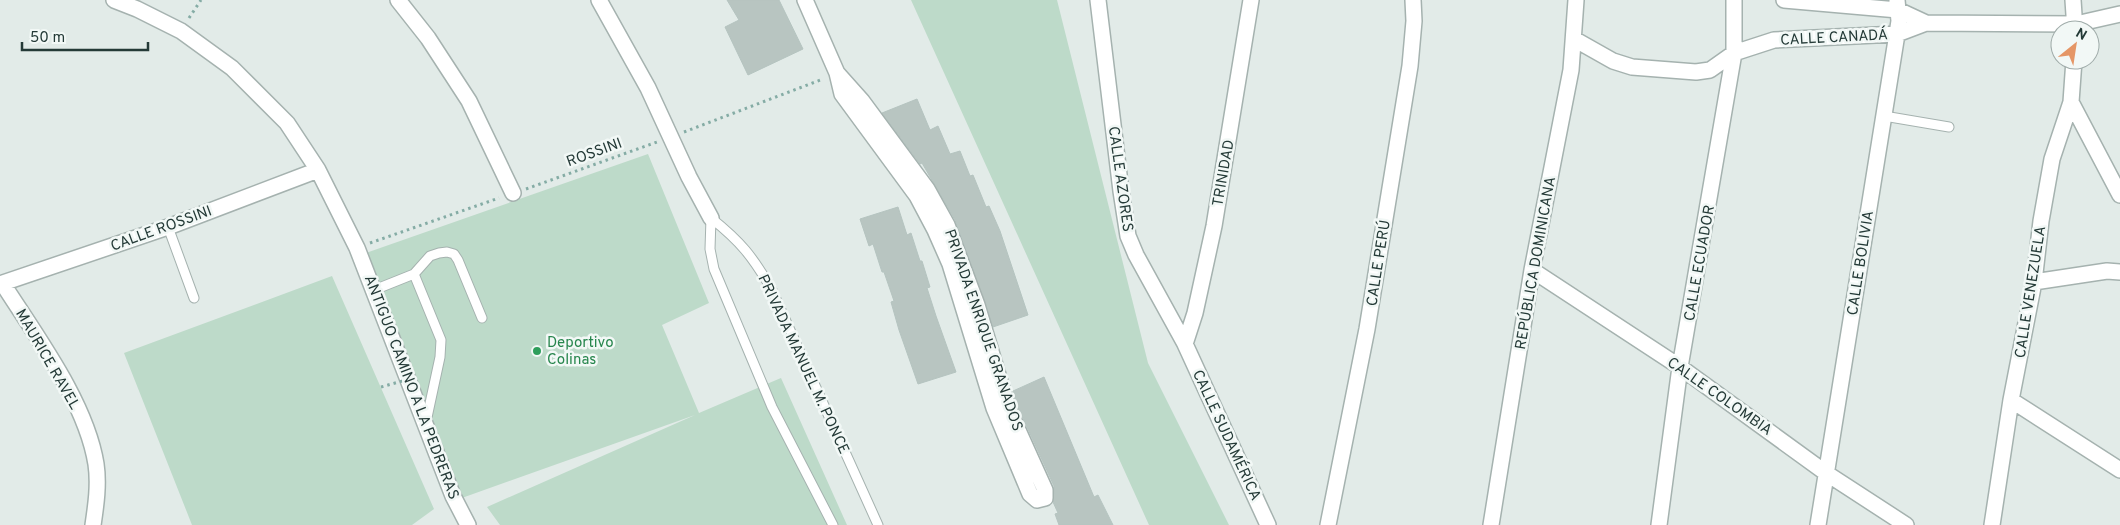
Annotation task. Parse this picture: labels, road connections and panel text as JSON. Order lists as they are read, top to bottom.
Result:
{
  "streets": {
    "street": [
      "CALLE CANADÁ",
      "TRINIDAD",
      "CALLE AZORES",
      "CALLE ROSSINI",
      "CALLE PERÚ",
      "REPÚBLICA DOMINICANA",
      "CALLE ECUADOR",
      "CALLE BOLIVIA",
      "CALLE VENEZUELA",
      "PRIVADA ENRIQUE GRANADOS",
      "MAURICE RAVEL",
      "PRIVADA MANUEL M. PONCE",
      "ANTIGUO CAMINO A LA PEDRERAS",
      "CALLE COLOMBIA",
      "CALLE SUDAMÉRICA"
    ],
    "path": ["ROSSINI"]
  },
  "crossings": [
    ["CALLE CANADÁ", "REPÚBLICA DOMINICANA"],
    ["CALLE CANADÁ", "CALLE ECUADOR"],
    ["CALLE CANADÁ", "CALLE BOLIVIA"],
    ["ROSSINI", "PRIVADA ENRIQUE GRANADOS"],
    ["ROSSINI", "PRIVADA MANUEL M. PONCE"],
    ["ROSSINI", "ANTIGUO CAMINO A LA PEDRERAS"],
    ["TRINIDAD", "CALLE AZORES"],
    ["TRINIDAD", "CALLE SUDAMÉRICA"],
    ["CALLE AZORES", "CALLE SUDAMÉRICA"],
    ["CALLE ROSSINI", "MAURICE RAVEL"],
    ["CALLE ROSSINI", "ANTIGUO CAMINO A LA PEDRERAS"],
    ["REPÚBLICA DOMINICANA", "CALLE COLOMBIA"],
    ["CALLE ECUADOR", "CALLE COLOMBIA"],
    ["CALLE BOLIVIA", "CALLE COLOMBIA"]
  ],
  "places": ["Deportivo Colinas"],
  "scale_bar": "50 m",
  "north": "top right"
}
